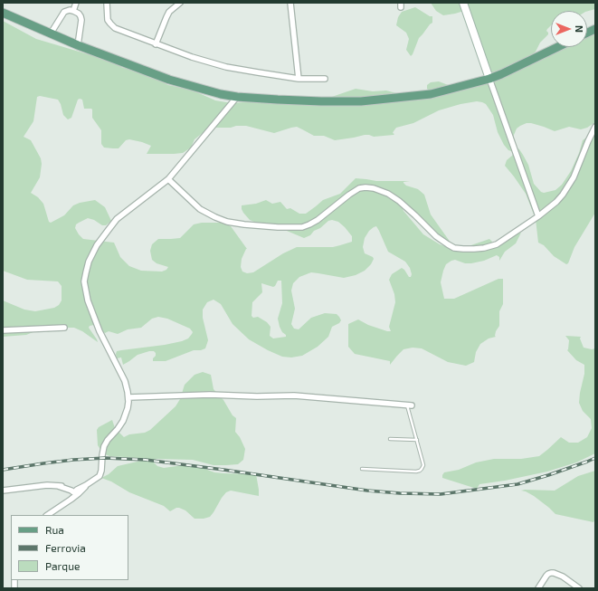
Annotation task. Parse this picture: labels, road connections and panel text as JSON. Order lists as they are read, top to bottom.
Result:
{
  "legend": ["Rua", "Ferrovia", "Parque"],
  "north": "right"
}
